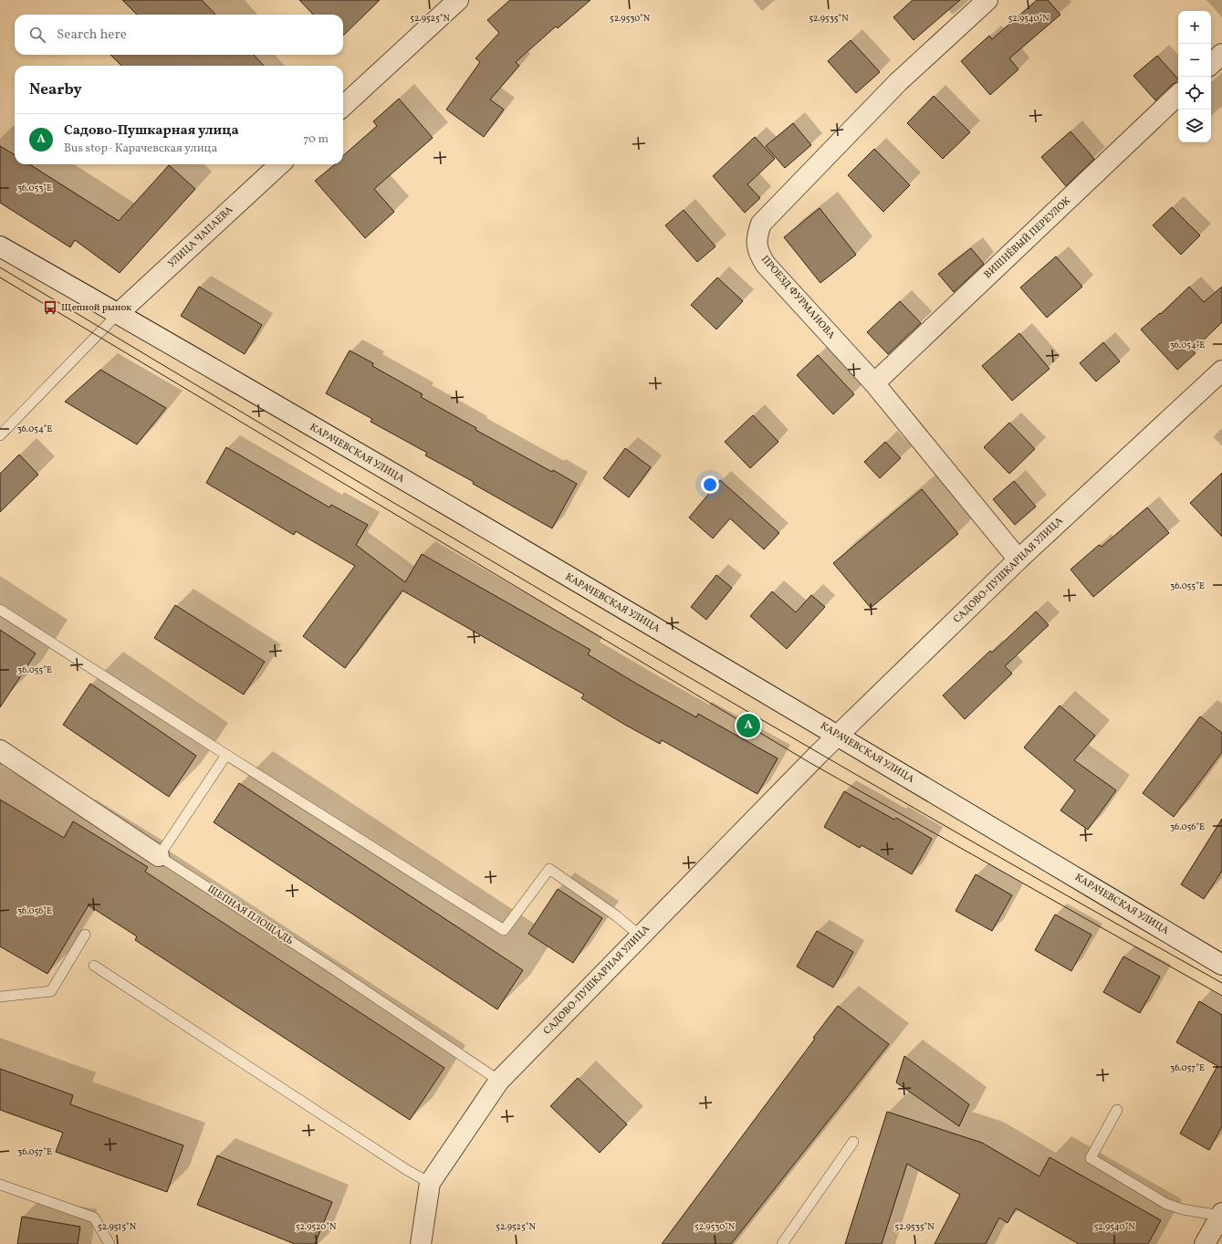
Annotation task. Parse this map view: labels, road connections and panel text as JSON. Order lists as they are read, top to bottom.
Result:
{
  "streets": {
    "street": [
      "УЛИЦА ЧАПАЕВА",
      "ВИШНЁВЫЙ ПЕРЕУЛОК",
      "ПРОЕЗД ФУРМАНОВА",
      "КАРАЧЕВСКАЯ УЛИЦА",
      "САДОВО-ПУШКАРНАЯ УЛИЦА",
      "ЩЕПНАЯ ПЛОЩАДЬ"
    ]
  },
  "crossings": [
    ["УЛИЦА ЧАПАЕВА", "КАРАЧЕВСКАЯ УЛИЦА"],
    ["ВИШНЁВЫЙ ПЕРЕУЛОК", "ПРОЕЗД ФУРМАНОВА"],
    ["ПРОЕЗД ФУРМАНОВА", "САДОВО-ПУШКАРНАЯ УЛИЦА"],
    ["КАРАЧЕВСКАЯ УЛИЦА", "САДОВО-ПУШКАРНАЯ УЛИЦА"],
    ["САДОВО-ПУШКАРНАЯ УЛИЦА", "ЩЕПНАЯ ПЛОЩАДЬ"]
  ],
  "places": {
    "bus stop": ["Щепной рынок"]
  },
  "page": {
    "map_buttons": ["+", "−"],
    "search": "Search here",
    "heading": "Nearby",
    "list": [
      {
        "mark": "A",
        "name": "Садово-Пушкарная улица",
        "note": "Bus stop · Карачевская улица",
        "value": "70 m"
      }
    ],
    "pins": "A"
  },
  "coordinates": [
    "52.9525°N",
    "52.9530°N",
    "52.9535°N",
    "52.9540°N",
    "36.053°E",
    "36.054°E",
    "36.055°E",
    "36.056°E",
    "36.057°E",
    "52.9515°N",
    "52.9520°N"
  ]
}
